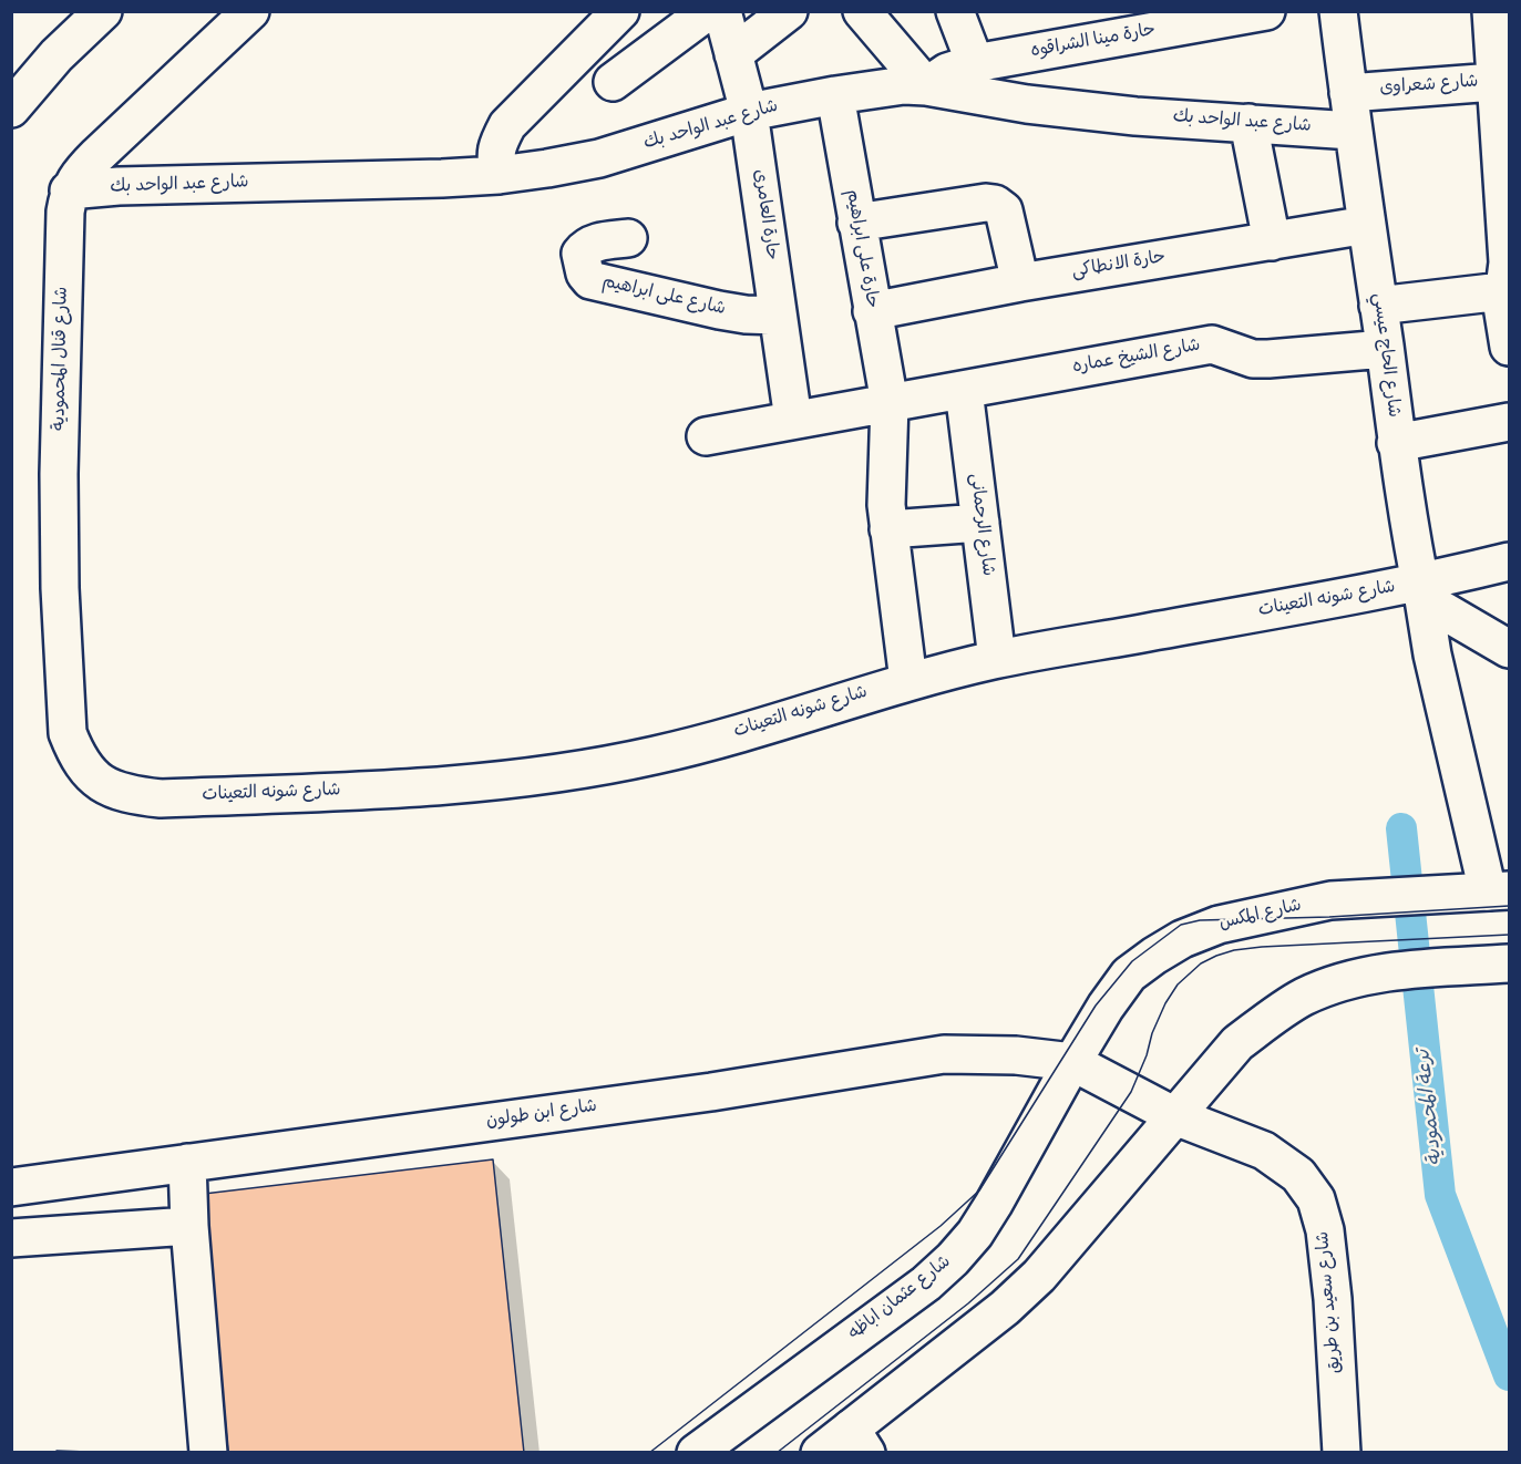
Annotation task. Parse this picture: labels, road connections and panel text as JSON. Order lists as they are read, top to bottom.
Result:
{
  "streets": {
    "street": [
      "حارة مينا الشراقوه",
      "شارع شعراوى",
      "شارع عبد الواحد بك",
      "حارة العامرى",
      "حارة على ابراهيم",
      "حارة الانطاكى",
      "شارع على ابراهيم",
      "شارع الحاج عيسي",
      "شارع الشيخ عماره",
      "شارع قنال المحمودية",
      "شارع الرحمانى",
      "شارع شونه التعينات",
      "شارع المكس",
      "شارع ابن طولون",
      "شارع عثمان اباظه",
      "شارع سعيد بن طريق"
    ]
  },
  "crossings": [
    ["حارة مينا الشراقوه", "شارع عبد الواحد بك"],
    ["شارع شعراوى", "شارع الحاج عيسي"],
    ["شارع عبد الواحد بك", "حارة العامرى"],
    ["شارع عبد الواحد بك", "حارة على ابراهيم"],
    ["شارع عبد الواحد بك", "شارع الحاج عيسي"],
    ["شارع عبد الواحد بك", "شارع قنال المحمودية"],
    ["حارة العامرى", "شارع على ابراهيم"],
    ["حارة العامرى", "شارع الشيخ عماره"],
    ["حارة على ابراهيم", "حارة الانطاكى"],
    ["حارة على ابراهيم", "شارع الشيخ عماره"],
    ["حارة الانطاكى", "شارع الحاج عيسي"],
    ["شارع الحاج عيسي", "شارع الشيخ عماره"],
    ["شارع الحاج عيسي", "شارع شونه التعينات"],
    ["شارع الحاج عيسي", "شارع المكس"],
    ["شارع الشيخ عماره", "شارع الرحمانى"],
    ["شارع قنال المحمودية", "شارع شونه التعينات"],
    ["شارع الرحمانى", "شارع شونه التعينات"],
    ["شارع المكس", "شارع ابن طولون"],
    ["شارع المكس", "شارع عثمان اباظه"],
    ["شارع ابن طولون", "شارع عثمان اباظه"],
    ["شارع ابن طولون", "شارع سعيد بن طريق"]
  ],
  "water": ["ترعة المحمودية"]
}
